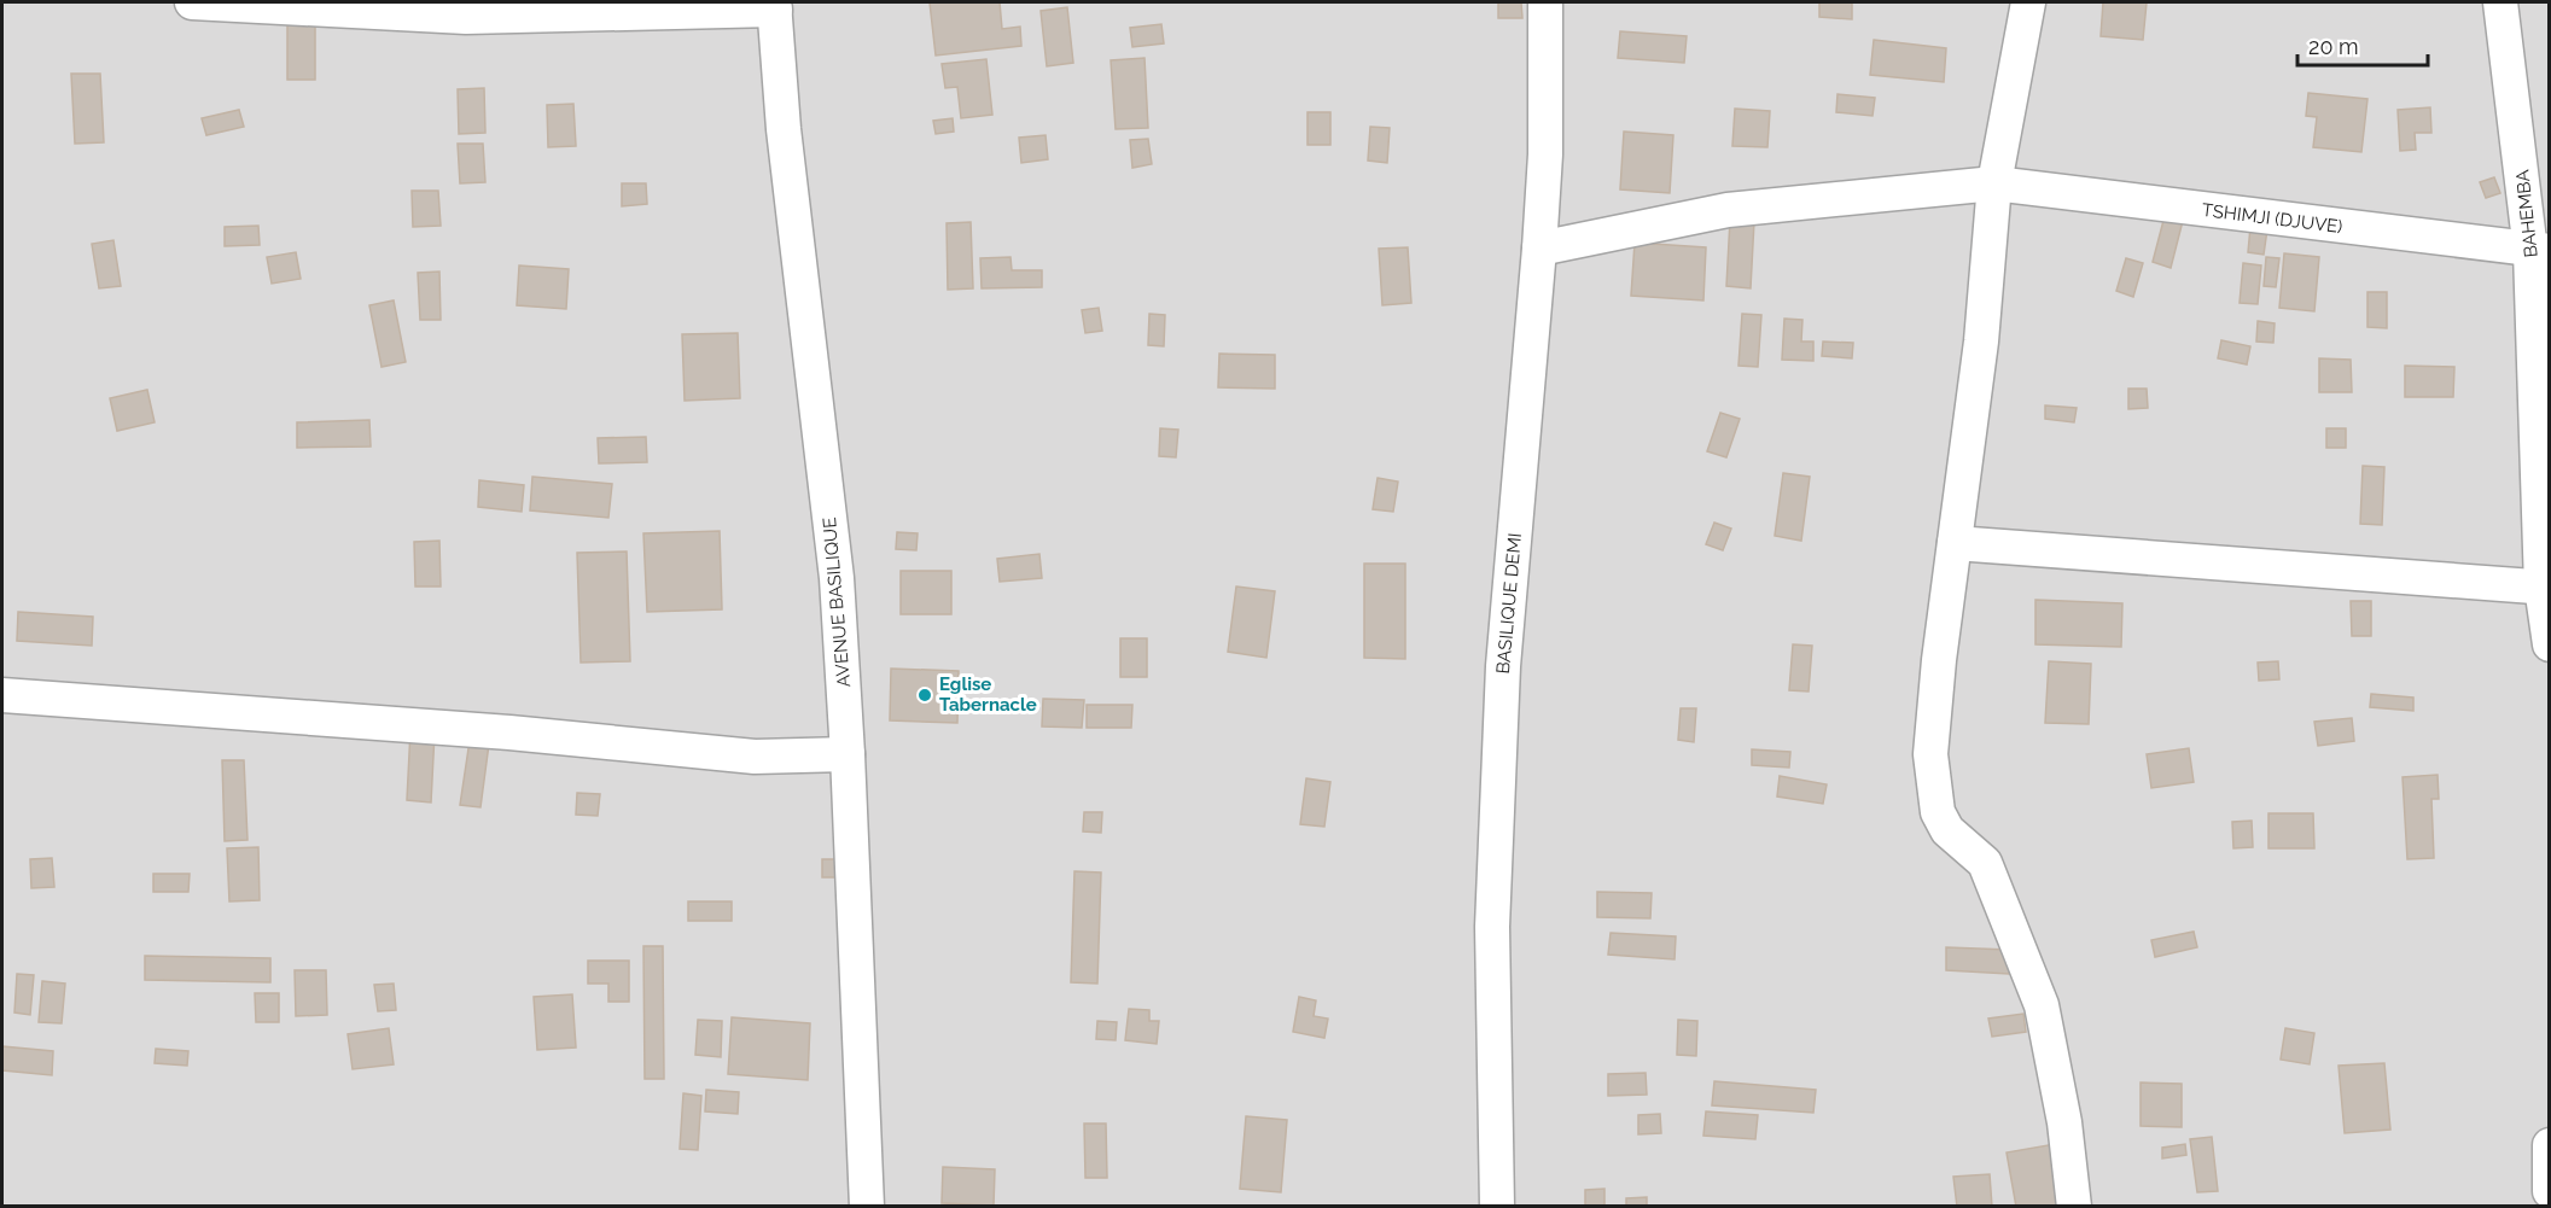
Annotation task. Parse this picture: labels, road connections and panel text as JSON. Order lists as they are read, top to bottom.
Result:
{
  "streets": {
    "street": [
      "BAHEMBA",
      "TSHIMJI (DJUVE)",
      "AVENUE BASILIQUE",
      "BASILIQUE DEMI"
    ]
  },
  "crossings": [
    ["BAHEMBA", "TSHIMJI (DJUVE)"],
    ["TSHIMJI (DJUVE)", "BASILIQUE DEMI"]
  ],
  "places": ["Eglise Tabernacle"],
  "scale_bar": "20 m"
}
